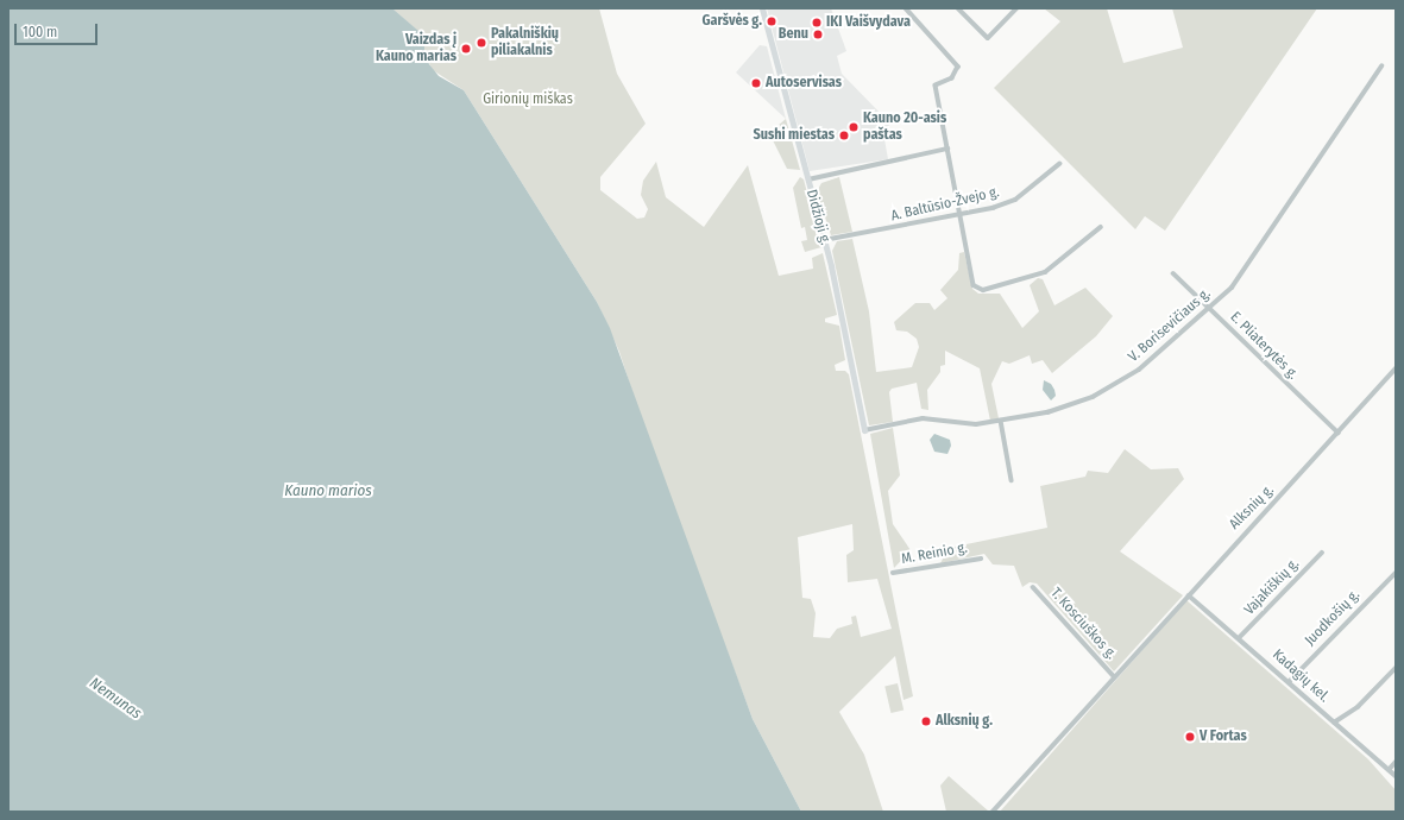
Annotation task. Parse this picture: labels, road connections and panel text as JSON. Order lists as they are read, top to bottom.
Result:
{
  "streets": {
    "main road": ["Didžioji g."],
    "street": [
      "A. Baltūsio-Žvejo g.",
      "V. Borisevičiaus g.",
      "E. Pliaterytės g.",
      "Alksnių g.",
      "M. Reinio g.",
      "Vajakiškių g.",
      "Juodkošių g.",
      "T. Kosciuškos g.",
      "Kadagių kel."
    ]
  },
  "crossings": [
    ["A. Baltūsio-Žvejo g.", "Didžioji g."],
    ["Didžioji g.", "V. Borisevičiaus g."],
    ["V. Borisevičiaus g.", "E. Pliaterytės g."],
    ["E. Pliaterytės g.", "Alksnių g."],
    ["Alksnių g.", "T. Kosciuškos g."],
    ["Alksnių g.", "Kadagių kel."],
    ["Vajakiškių g.", "Kadagių kel."],
    ["Juodkošių g.", "Kadagių kel."]
  ],
  "water": ["Kauno marios", "Nemunas"],
  "parks": ["Girionių miškas"],
  "places": [
    "Garšvės g.",
    "IKI Vaišvydava",
    "Benu",
    "Pakalniškių piliakalnis",
    "Vaizdas į Kauno marias",
    "Autoservisas",
    "Kauno 20-asis paštas",
    "Sushi miestas",
    "Alksnių g.",
    "V Fortas"
  ],
  "scale_bar": "100 m"
}
